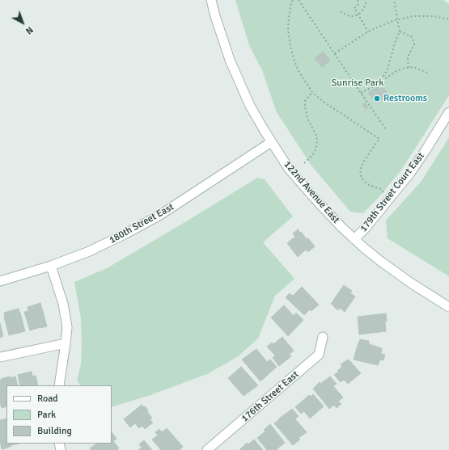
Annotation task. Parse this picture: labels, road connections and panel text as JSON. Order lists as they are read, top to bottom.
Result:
{
  "streets": {
    "street": [
      "122nd Avenue East",
      "179th Street Court East",
      "180th Street East",
      "176th Street East"
    ]
  },
  "crossings": [
    ["122nd Avenue East", "179th Street Court East"],
    ["122nd Avenue East", "180th Street East"]
  ],
  "parks": ["Sunrise Park"],
  "places": ["Restrooms"],
  "legend": ["Road", "Park", "Building"],
  "north": "bottom right"
}
